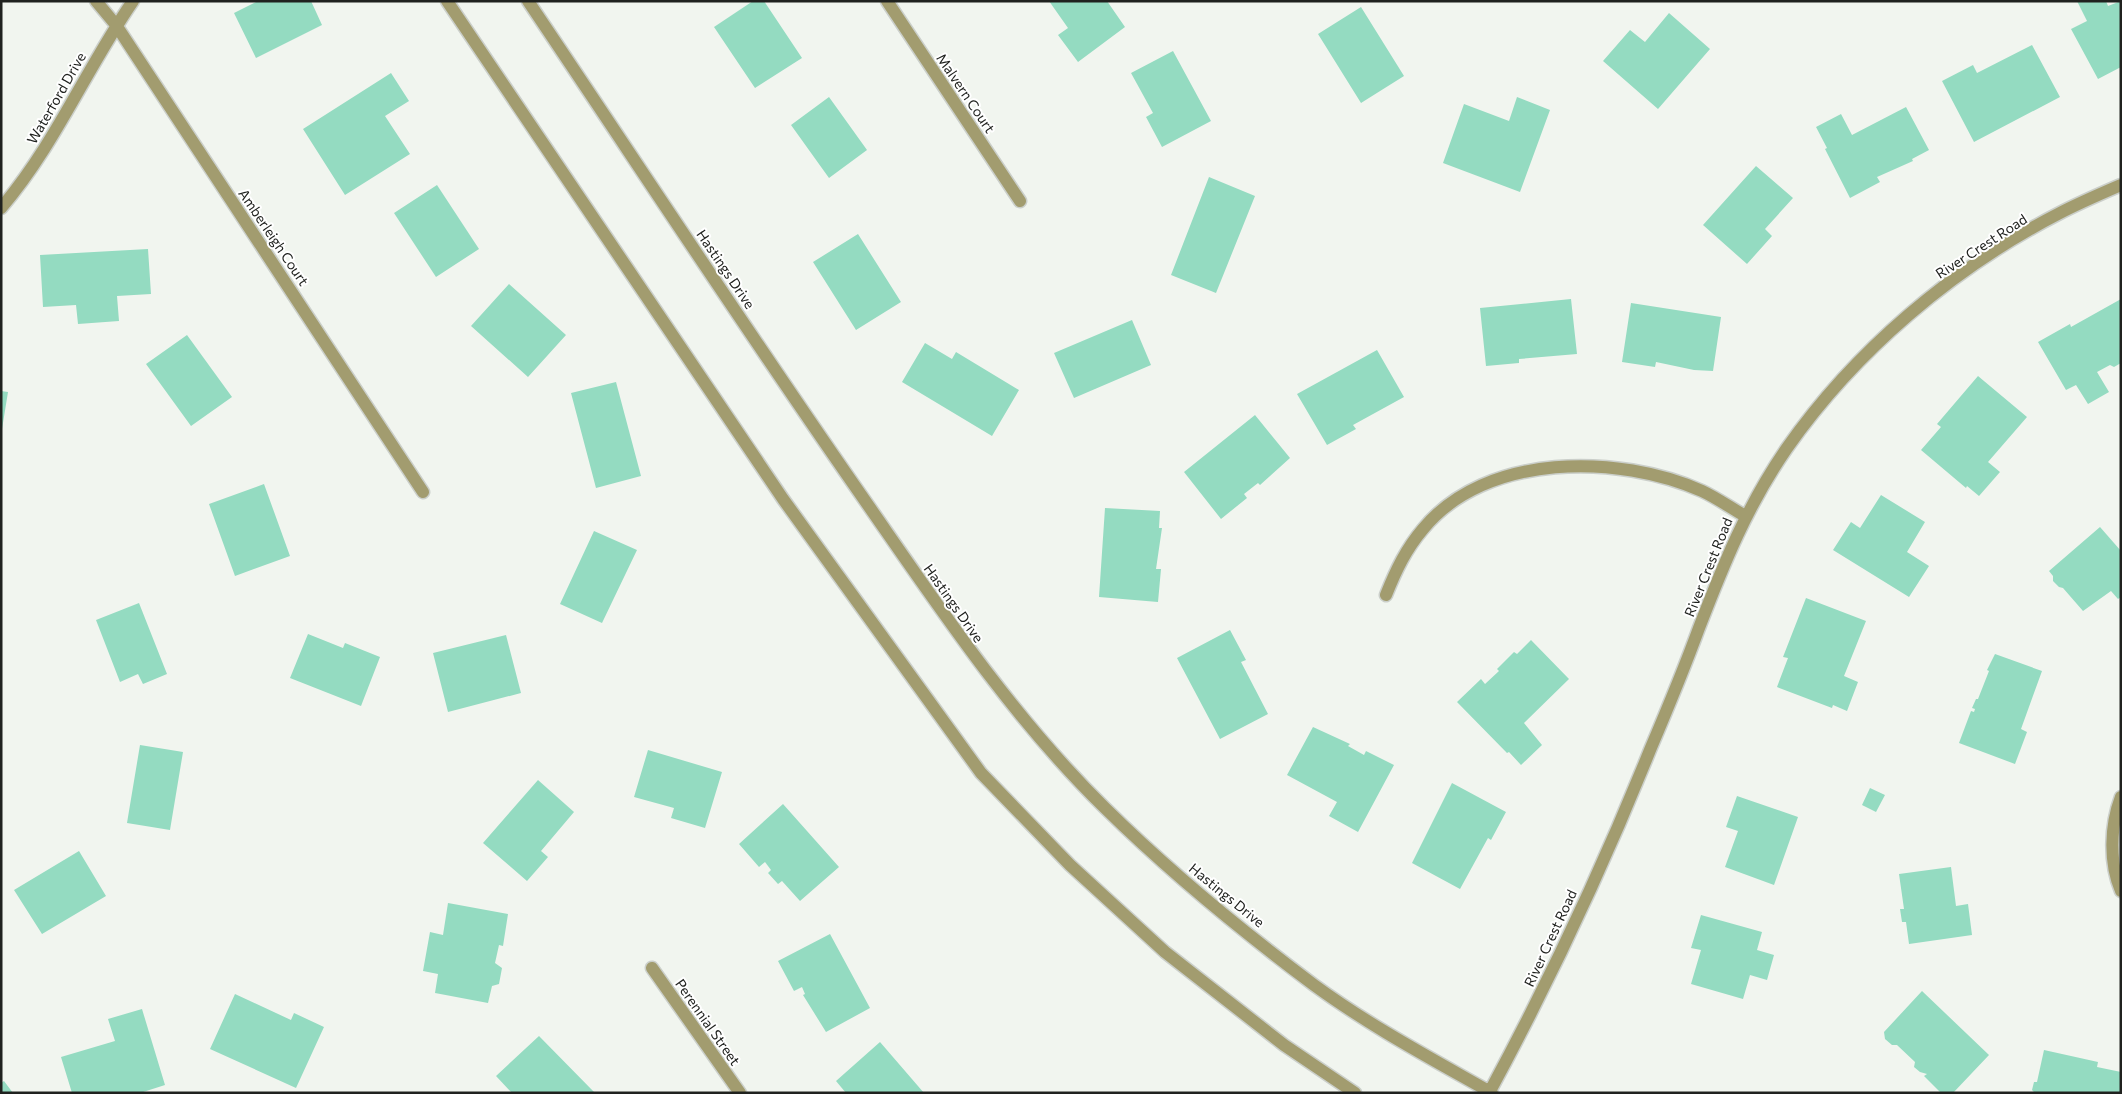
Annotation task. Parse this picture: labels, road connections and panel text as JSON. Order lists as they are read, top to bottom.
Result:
{
  "streets": {
    "street": [
      "Malvern Court",
      "Waterford Drive",
      "Amberleigh Court",
      "River Crest Road",
      "Hastings Drive",
      "Perennial Street"
    ]
  },
  "crossings": [
    ["Waterford Drive", "Amberleigh Court"],
    ["River Crest Road", "Hastings Drive"]
  ]
}
